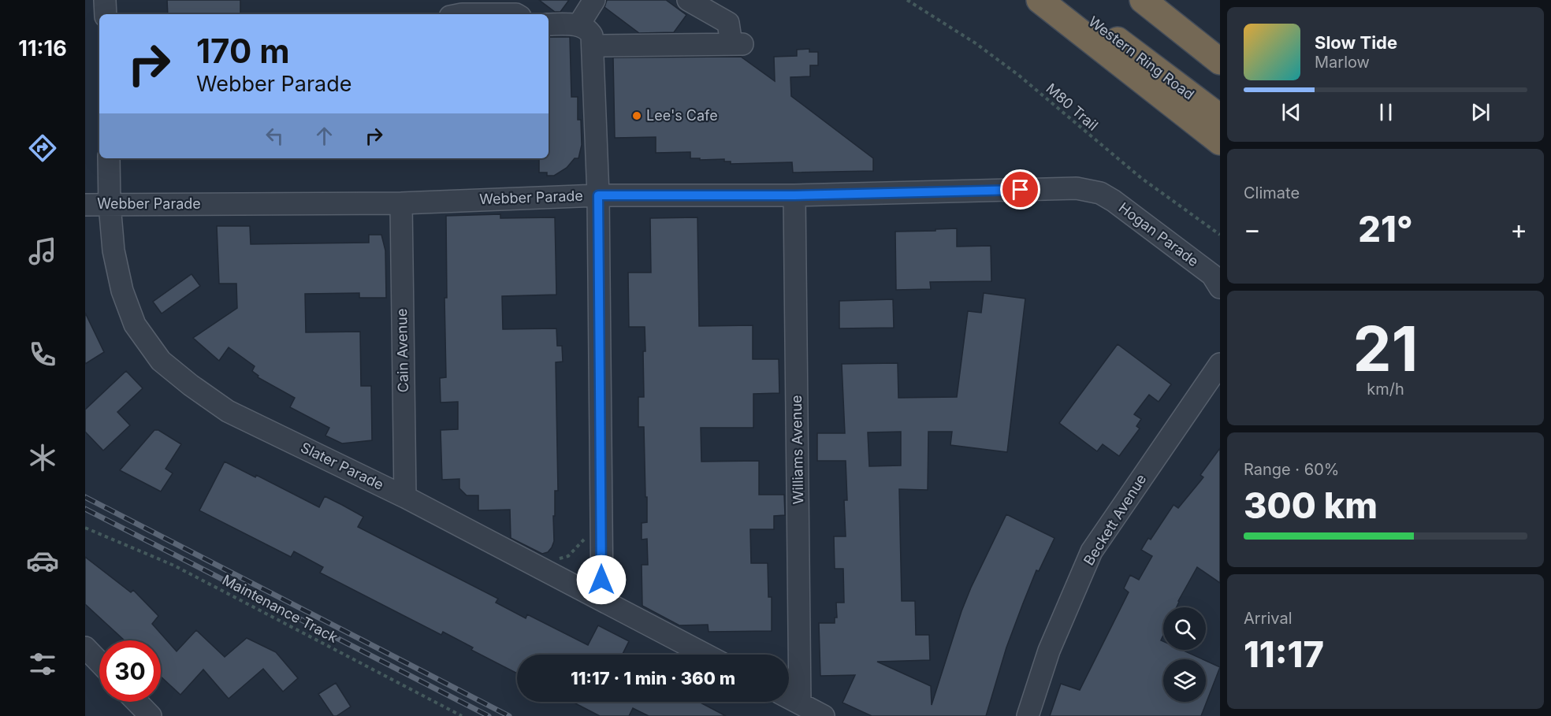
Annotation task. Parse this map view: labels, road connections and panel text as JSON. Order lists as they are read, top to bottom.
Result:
{
  "streets": {
    "highway": ["Western Ring Road"],
    "street": [
      "Webber Parade",
      "Hogan Parade",
      "Cain Avenue",
      "Williams Avenue",
      "Slater Parade",
      "Beckett Avenue"
    ],
    "path": ["M80 Trail", "Maintenance Track"]
  },
  "crossings": [
    ["Webber Parade", "Hogan Parade"],
    ["Webber Parade", "Cain Avenue"],
    ["Webber Parade", "Williams Avenue"],
    ["Webber Parade", "Slater Parade"],
    ["Cain Avenue", "Slater Parade"]
  ],
  "places": ["Lee's Cafe"],
  "page": {
    "tabs": "11:16",
    "turn": ["170 m", "Webber Parade"],
    "song": ["Slow Tide", "Marlow"],
    "tile": [
      "Climate",
      ["21", "km/h"],
      ["Range · 60%", "300 km"],
      ["Arrival", "11:17"]
    ],
    "heat": ["−", "21°", "+"],
    "limit": "30",
    "trip": "11:17 · 1 min · 360 m"
  }
}
